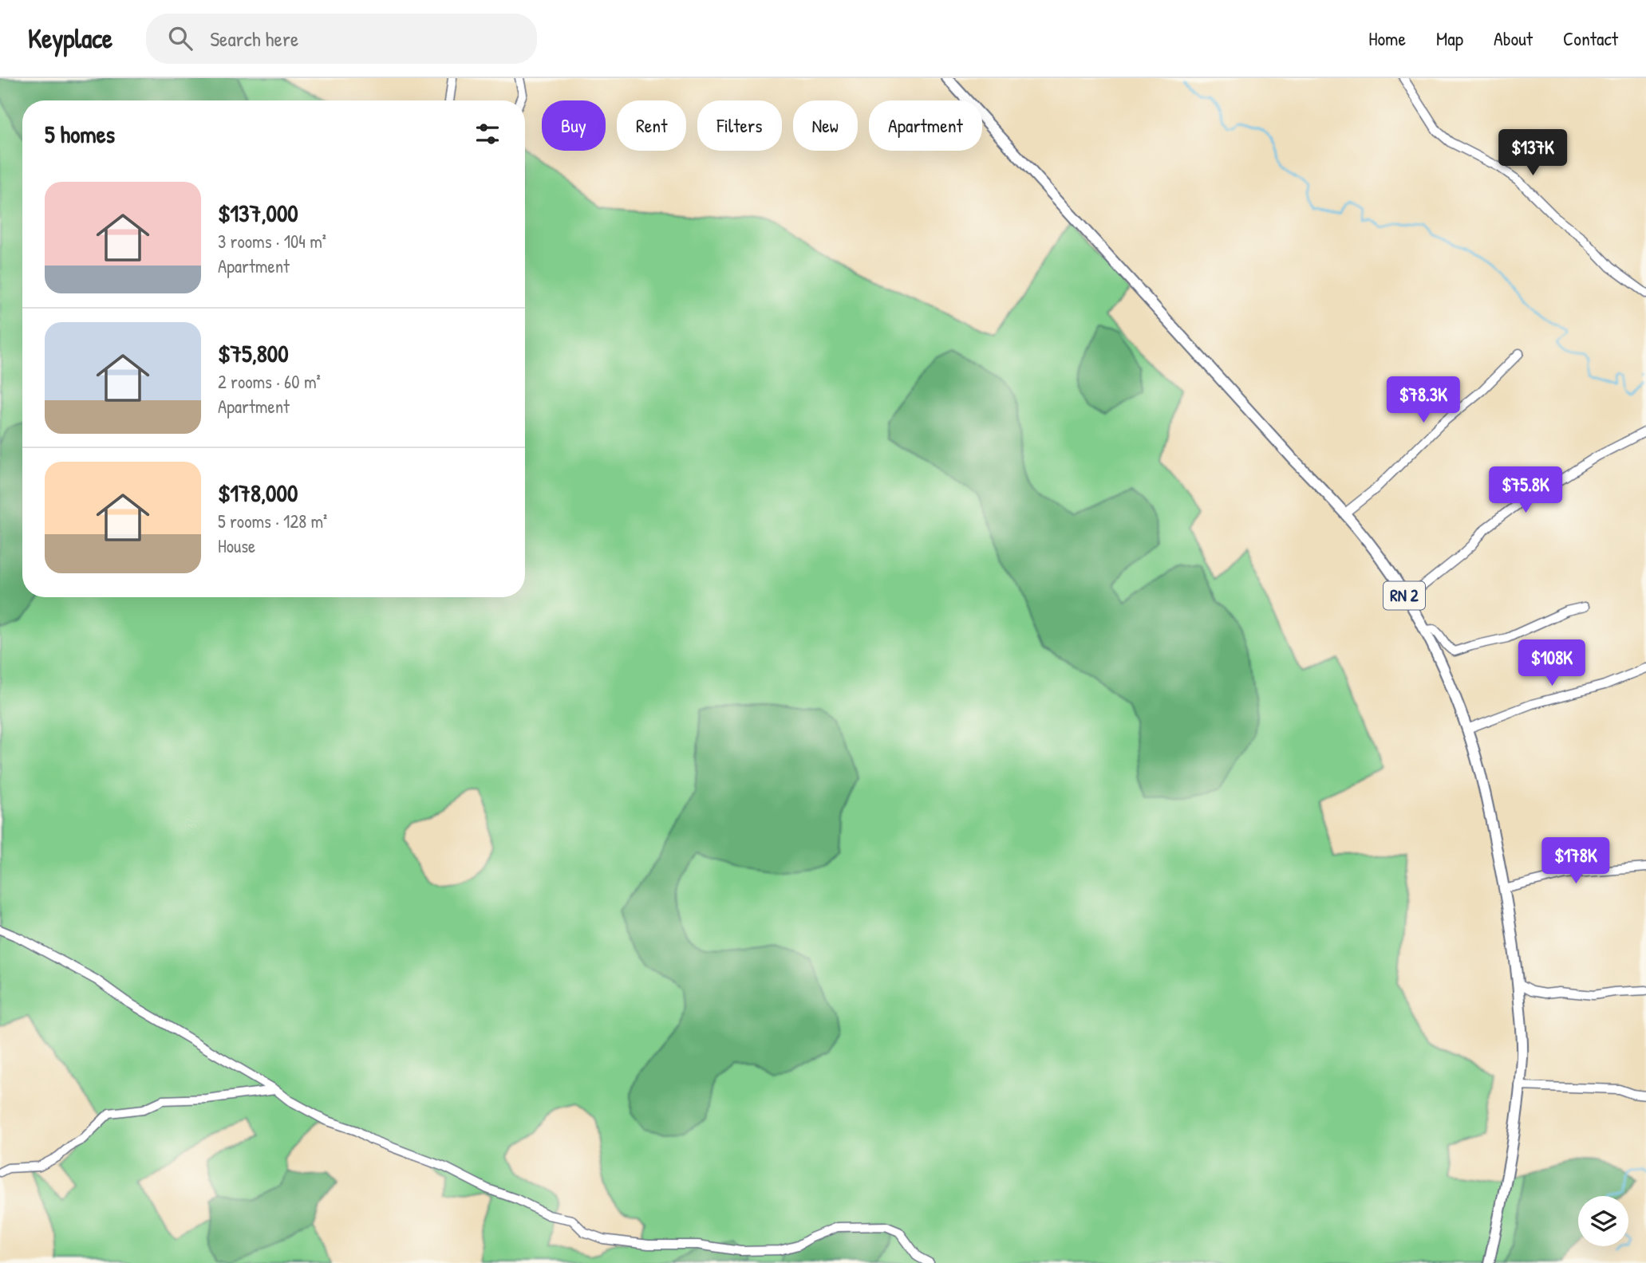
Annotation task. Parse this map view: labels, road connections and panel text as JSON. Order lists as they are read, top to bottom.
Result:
{
  "streets": {
    "main road": ["RN 2"]
  },
  "page": {
    "header": "Keyplace",
    "search": "Search here",
    "nav": [
      "Home",
      "Map",
      "About",
      "Contact"
    ],
    "chip": [
      "Buy",
      "Rent",
      "Filters",
      "New",
      "Apartment"
    ],
    "heading": "5 homes",
    "price": [
      "$137K",
      "$78.3K",
      "$75.8K",
      "$108K",
      "$178K"
    ],
    "list": [
      {
        "name": "$137,000",
        "note": "3 rooms · 104 m² · Apartment"
      },
      {
        "name": "$75,800",
        "note": "2 rooms · 60 m² · Apartment"
      },
      {
        "name": "$178,000",
        "note": "5 rooms · 128 m² · House"
      }
    ]
  }
}
